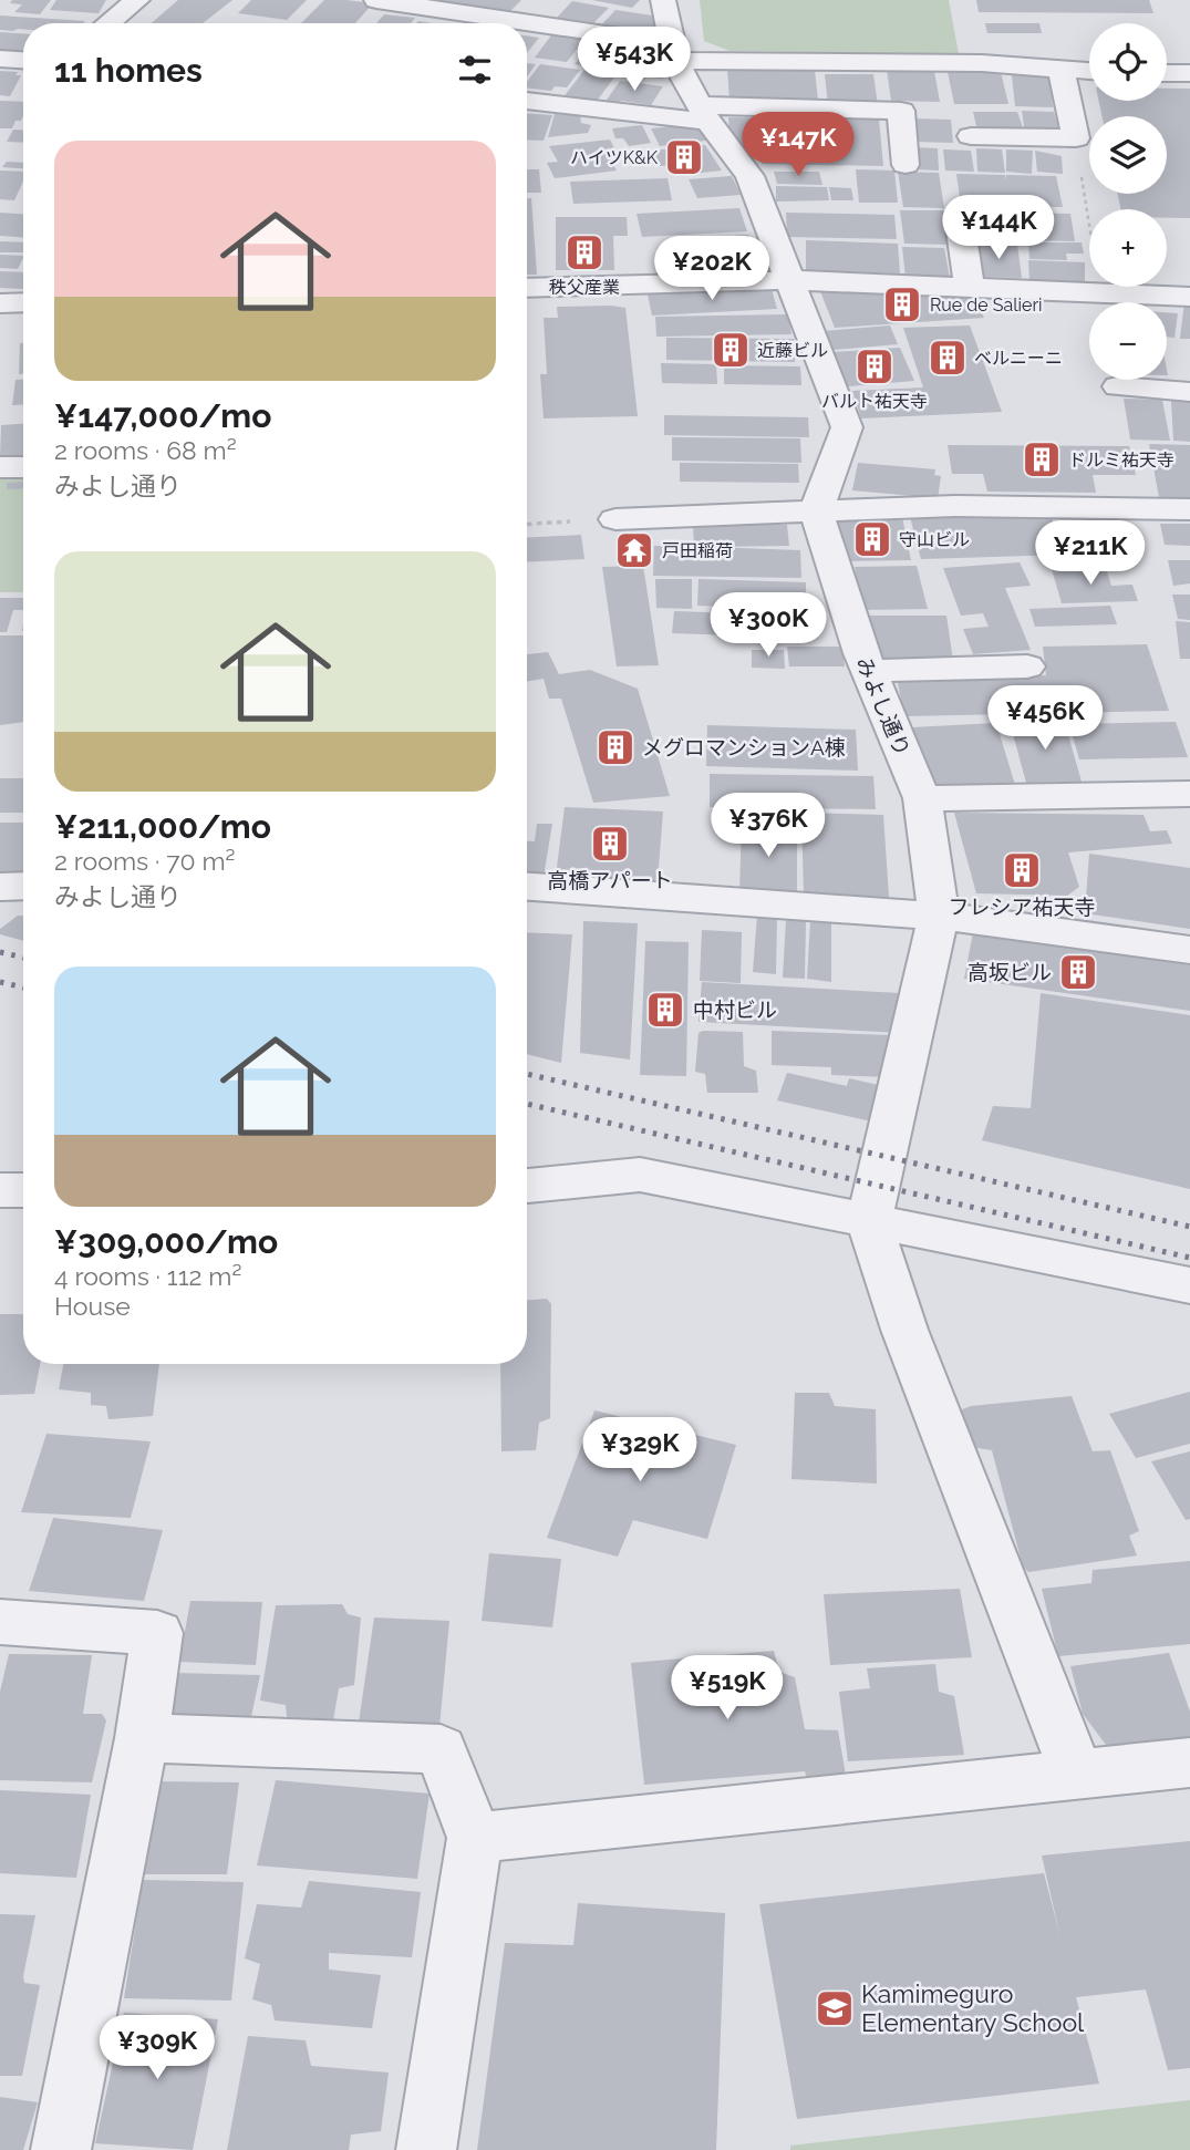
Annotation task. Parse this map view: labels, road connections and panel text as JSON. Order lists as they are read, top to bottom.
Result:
{
  "streets": {
    "street": ["みよし通り"]
  },
  "places": {
    "building": [
      "ハイツK&K",
      "秩父産業",
      "Rue de Salieri",
      "近藤ビル",
      "ベルニーニ",
      "バルト祐天寺",
      "ドルミ祐天寺",
      "守山ビル",
      "メグロマンションA棟",
      "高橋アパート",
      "フレシア祐天寺",
      "高坂ビル",
      "中村ビル"
    ],
    "temple": ["戸田稲荷"],
    "school or university": ["Kamimeguro Elementary School"]
  },
  "page": {
    "map_buttons": ["+", "−"],
    "heading": "11 homes",
    "price": [
      "¥543K",
      "¥147K",
      "¥144K",
      "¥202K",
      "¥211K",
      "¥300K",
      "¥456K",
      "¥376K",
      "¥329K",
      "¥519K",
      "¥309K"
    ],
    "list": [
      {
        "name": "¥147,000/mo",
        "note": "2 rooms · 68 m² · みよし通り"
      },
      {
        "name": "¥211,000/mo",
        "note": "2 rooms · 70 m² · みよし通り"
      },
      {
        "name": "¥309,000/mo",
        "note": "4 rooms · 112 m² · House"
      }
    ]
  }
}
